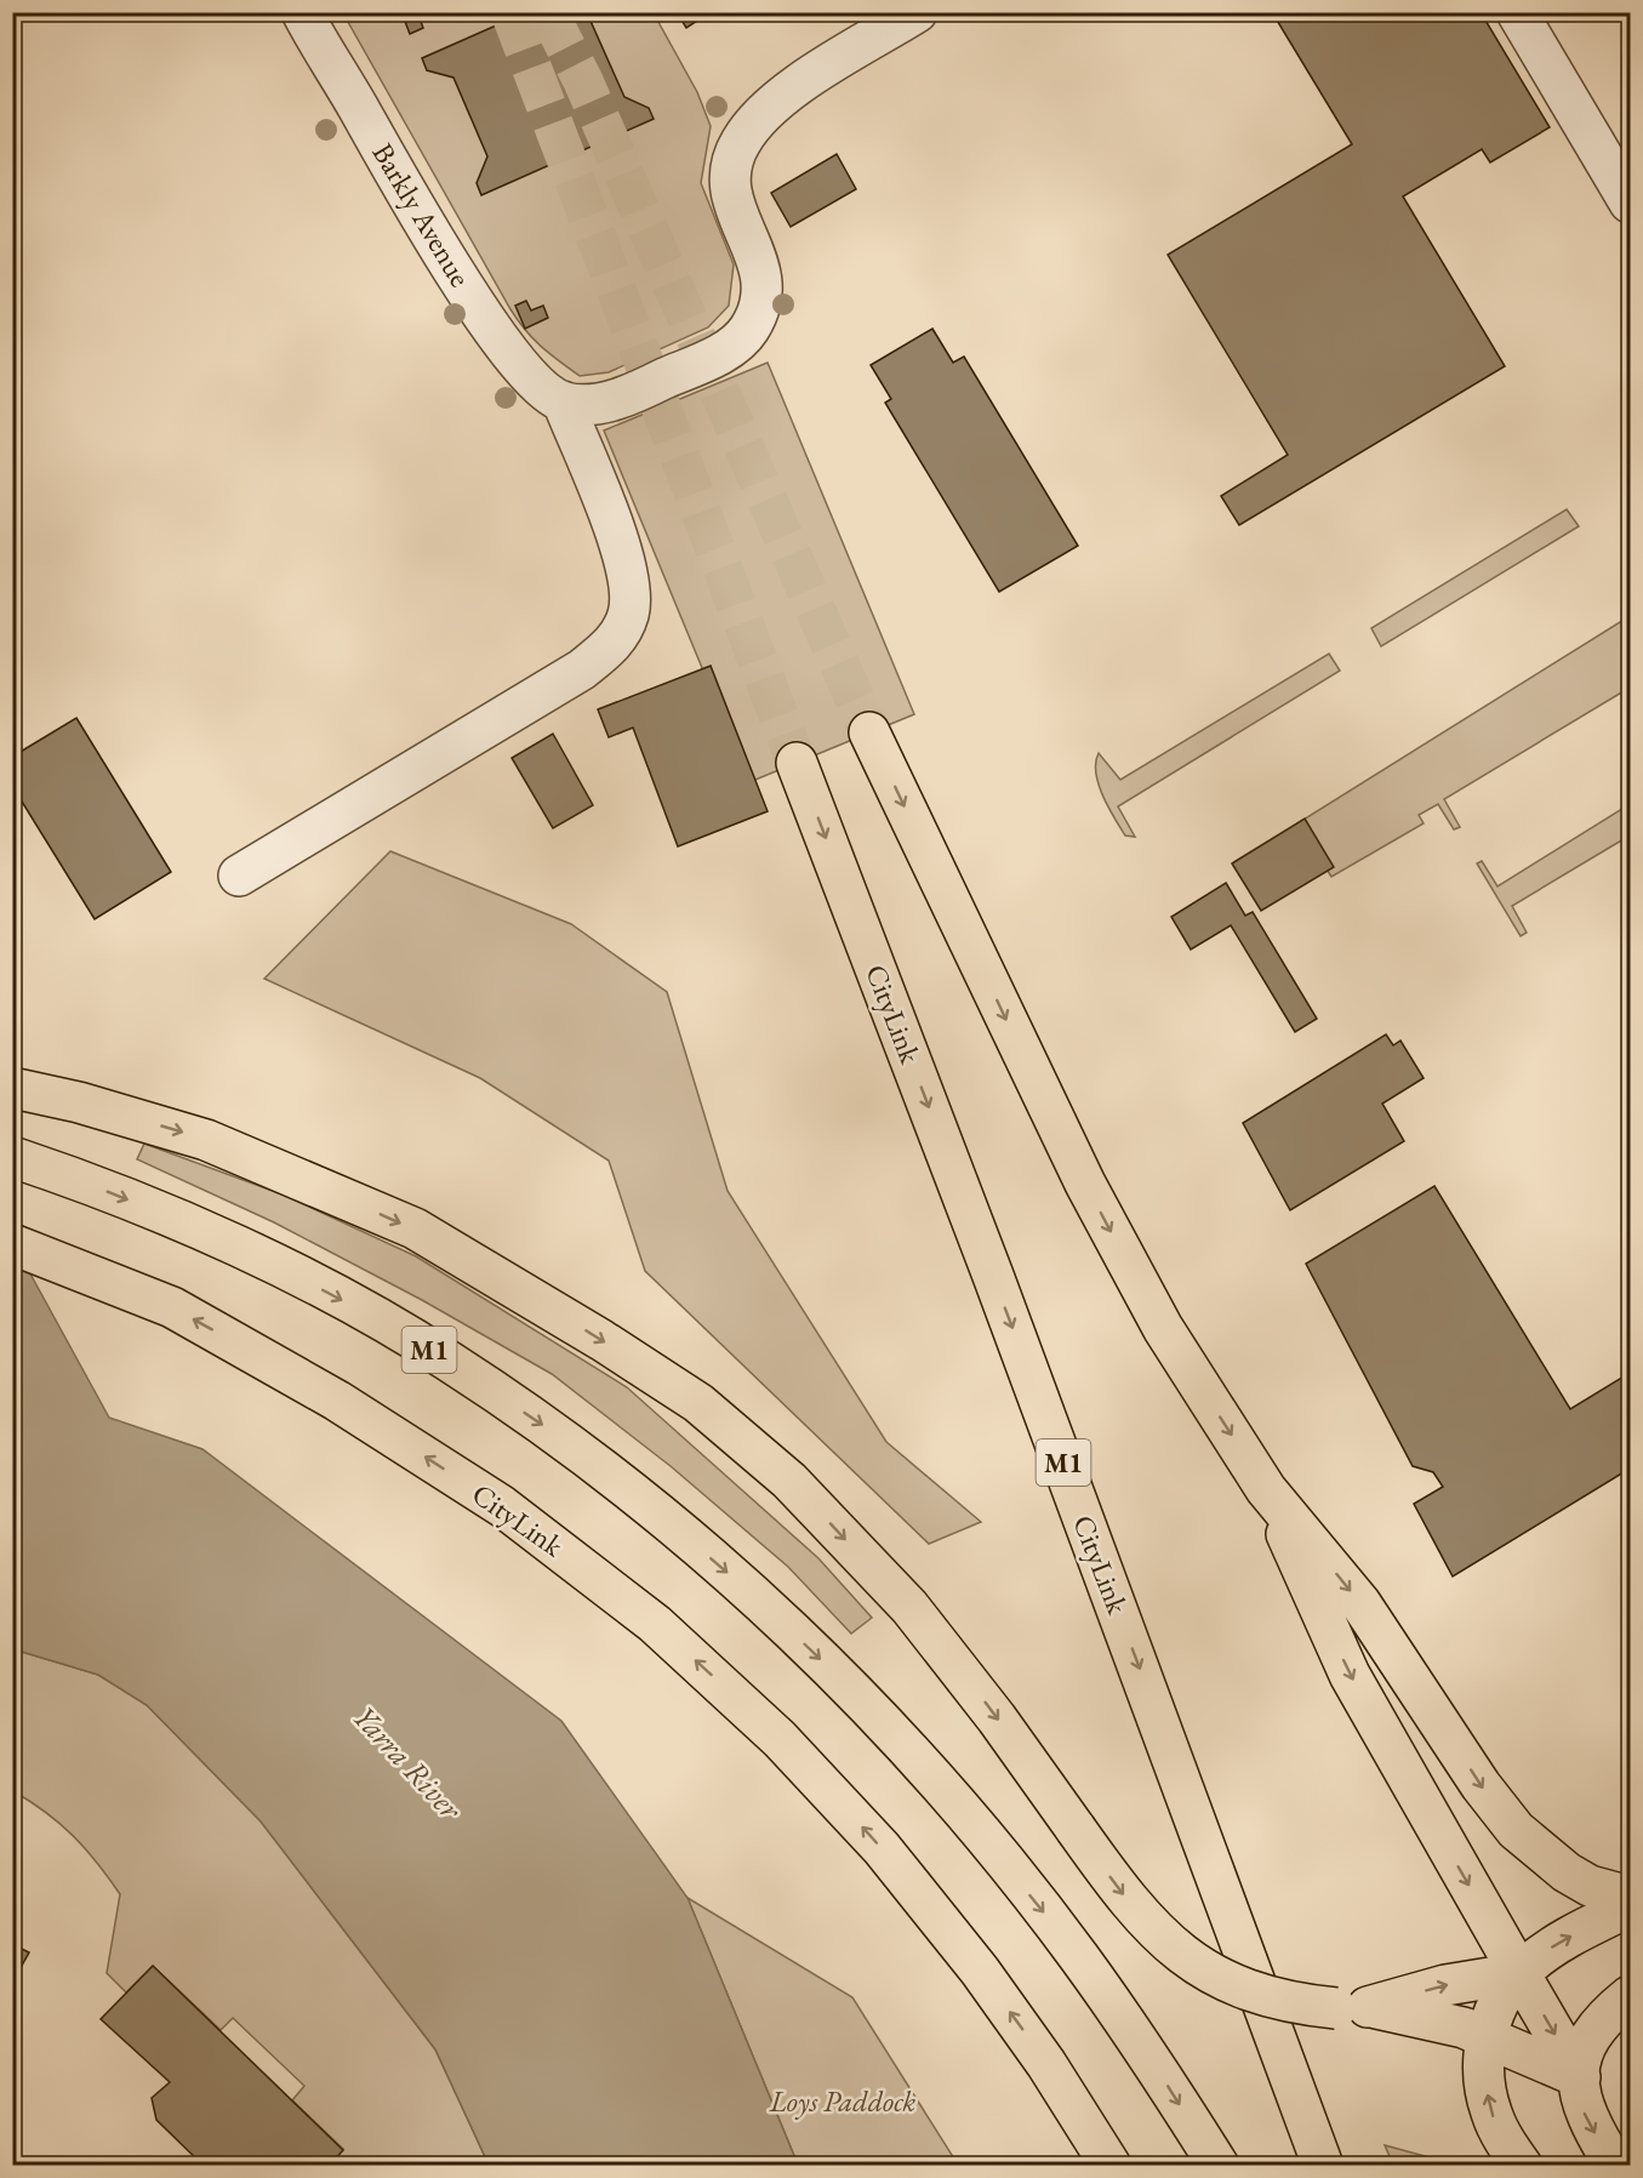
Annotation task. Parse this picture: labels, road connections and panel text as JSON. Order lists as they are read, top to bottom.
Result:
{
  "streets": {
    "main road": ["CityLink", "M1"],
    "street": ["Barkly Avenue"]
  },
  "water": ["Yarra River"],
  "parks": ["Loys Paddock"]
}
